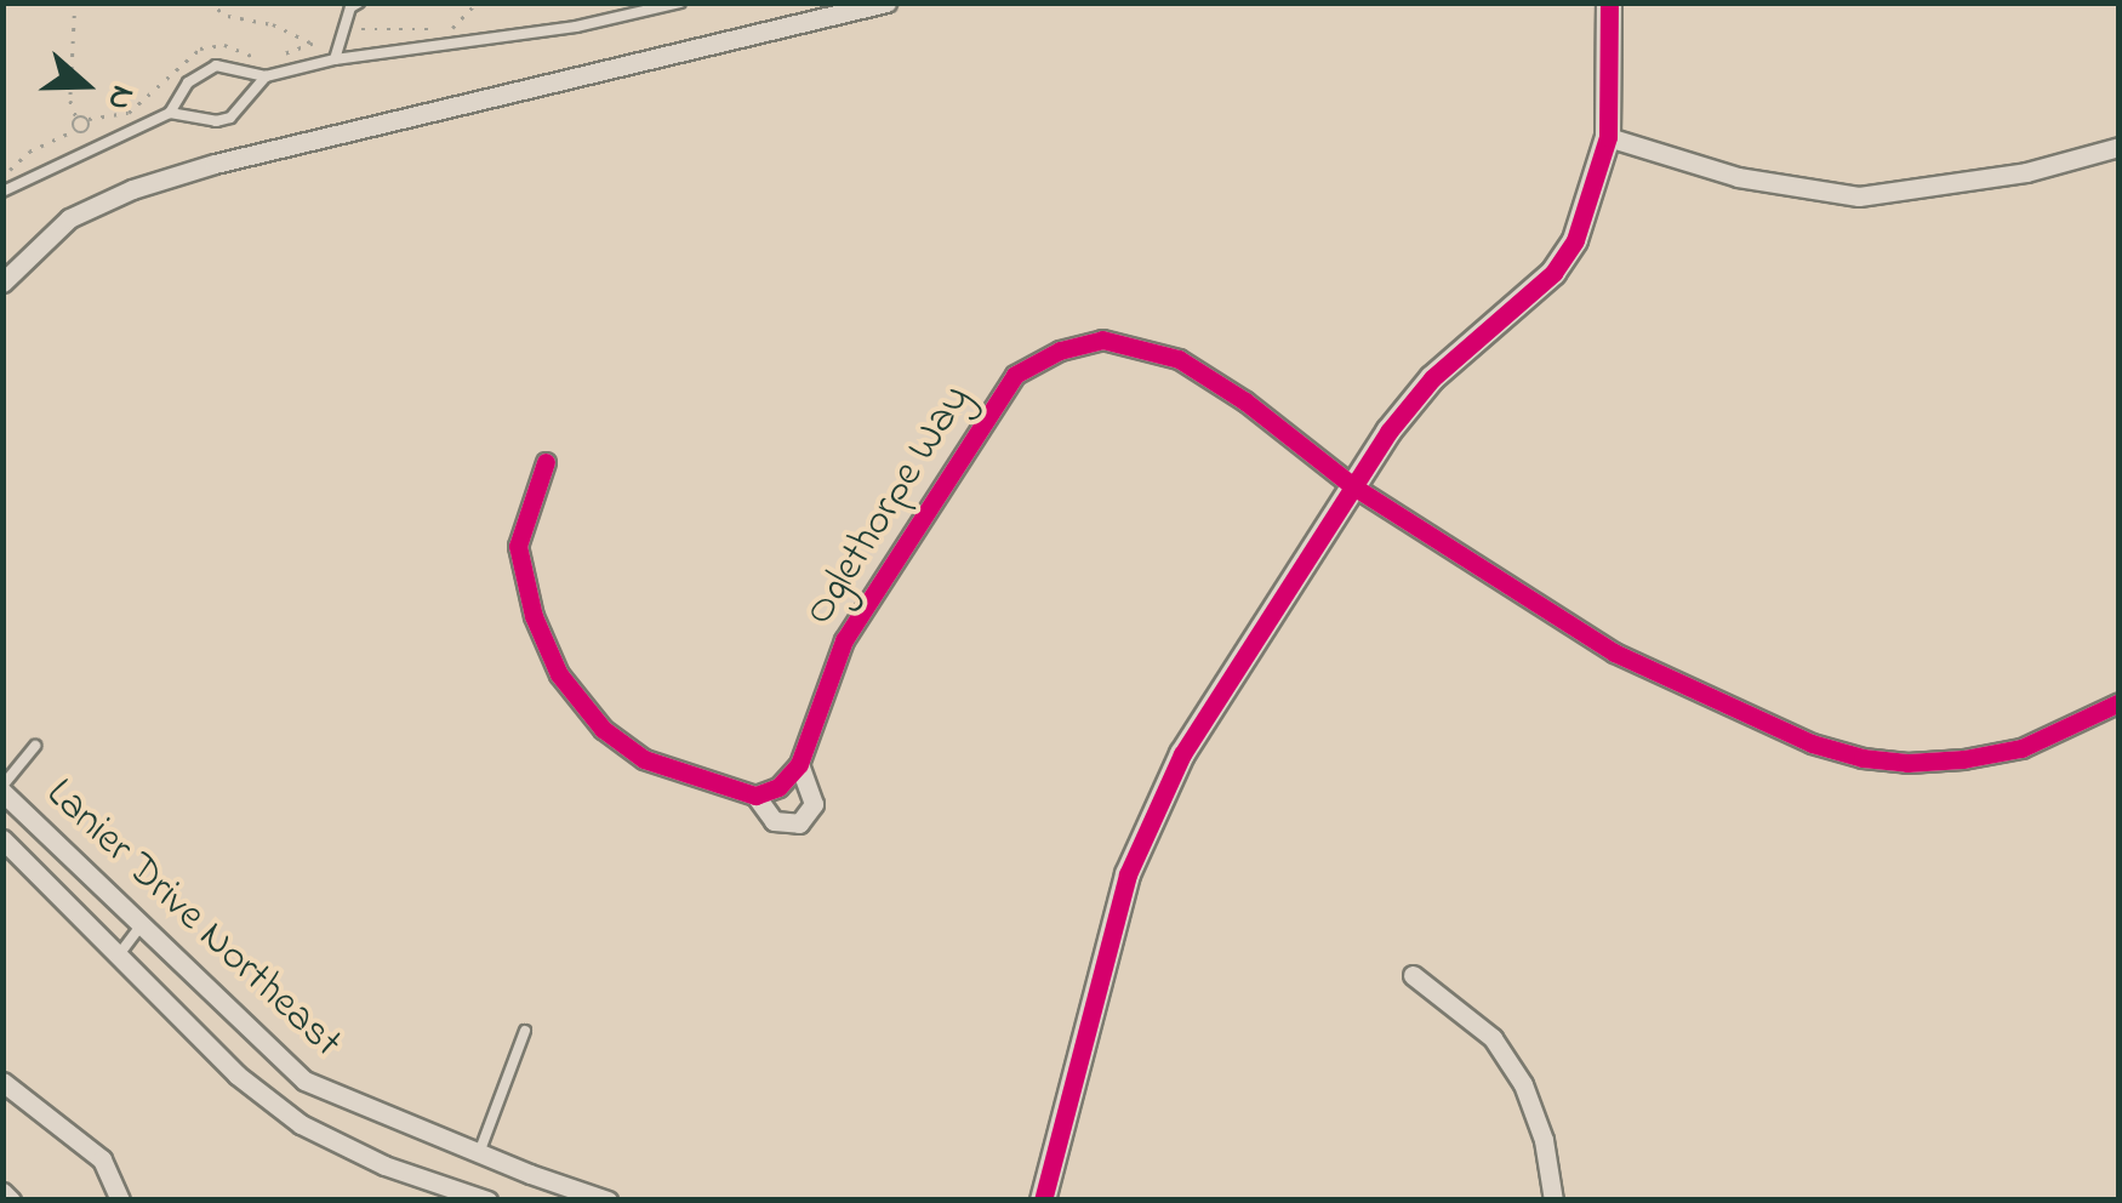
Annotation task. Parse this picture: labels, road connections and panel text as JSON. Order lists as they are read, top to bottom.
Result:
{
  "streets": {
    "street": ["Oglethorpe Way", "Lanier Drive Northeast"]
  },
  "north": "right"
}
